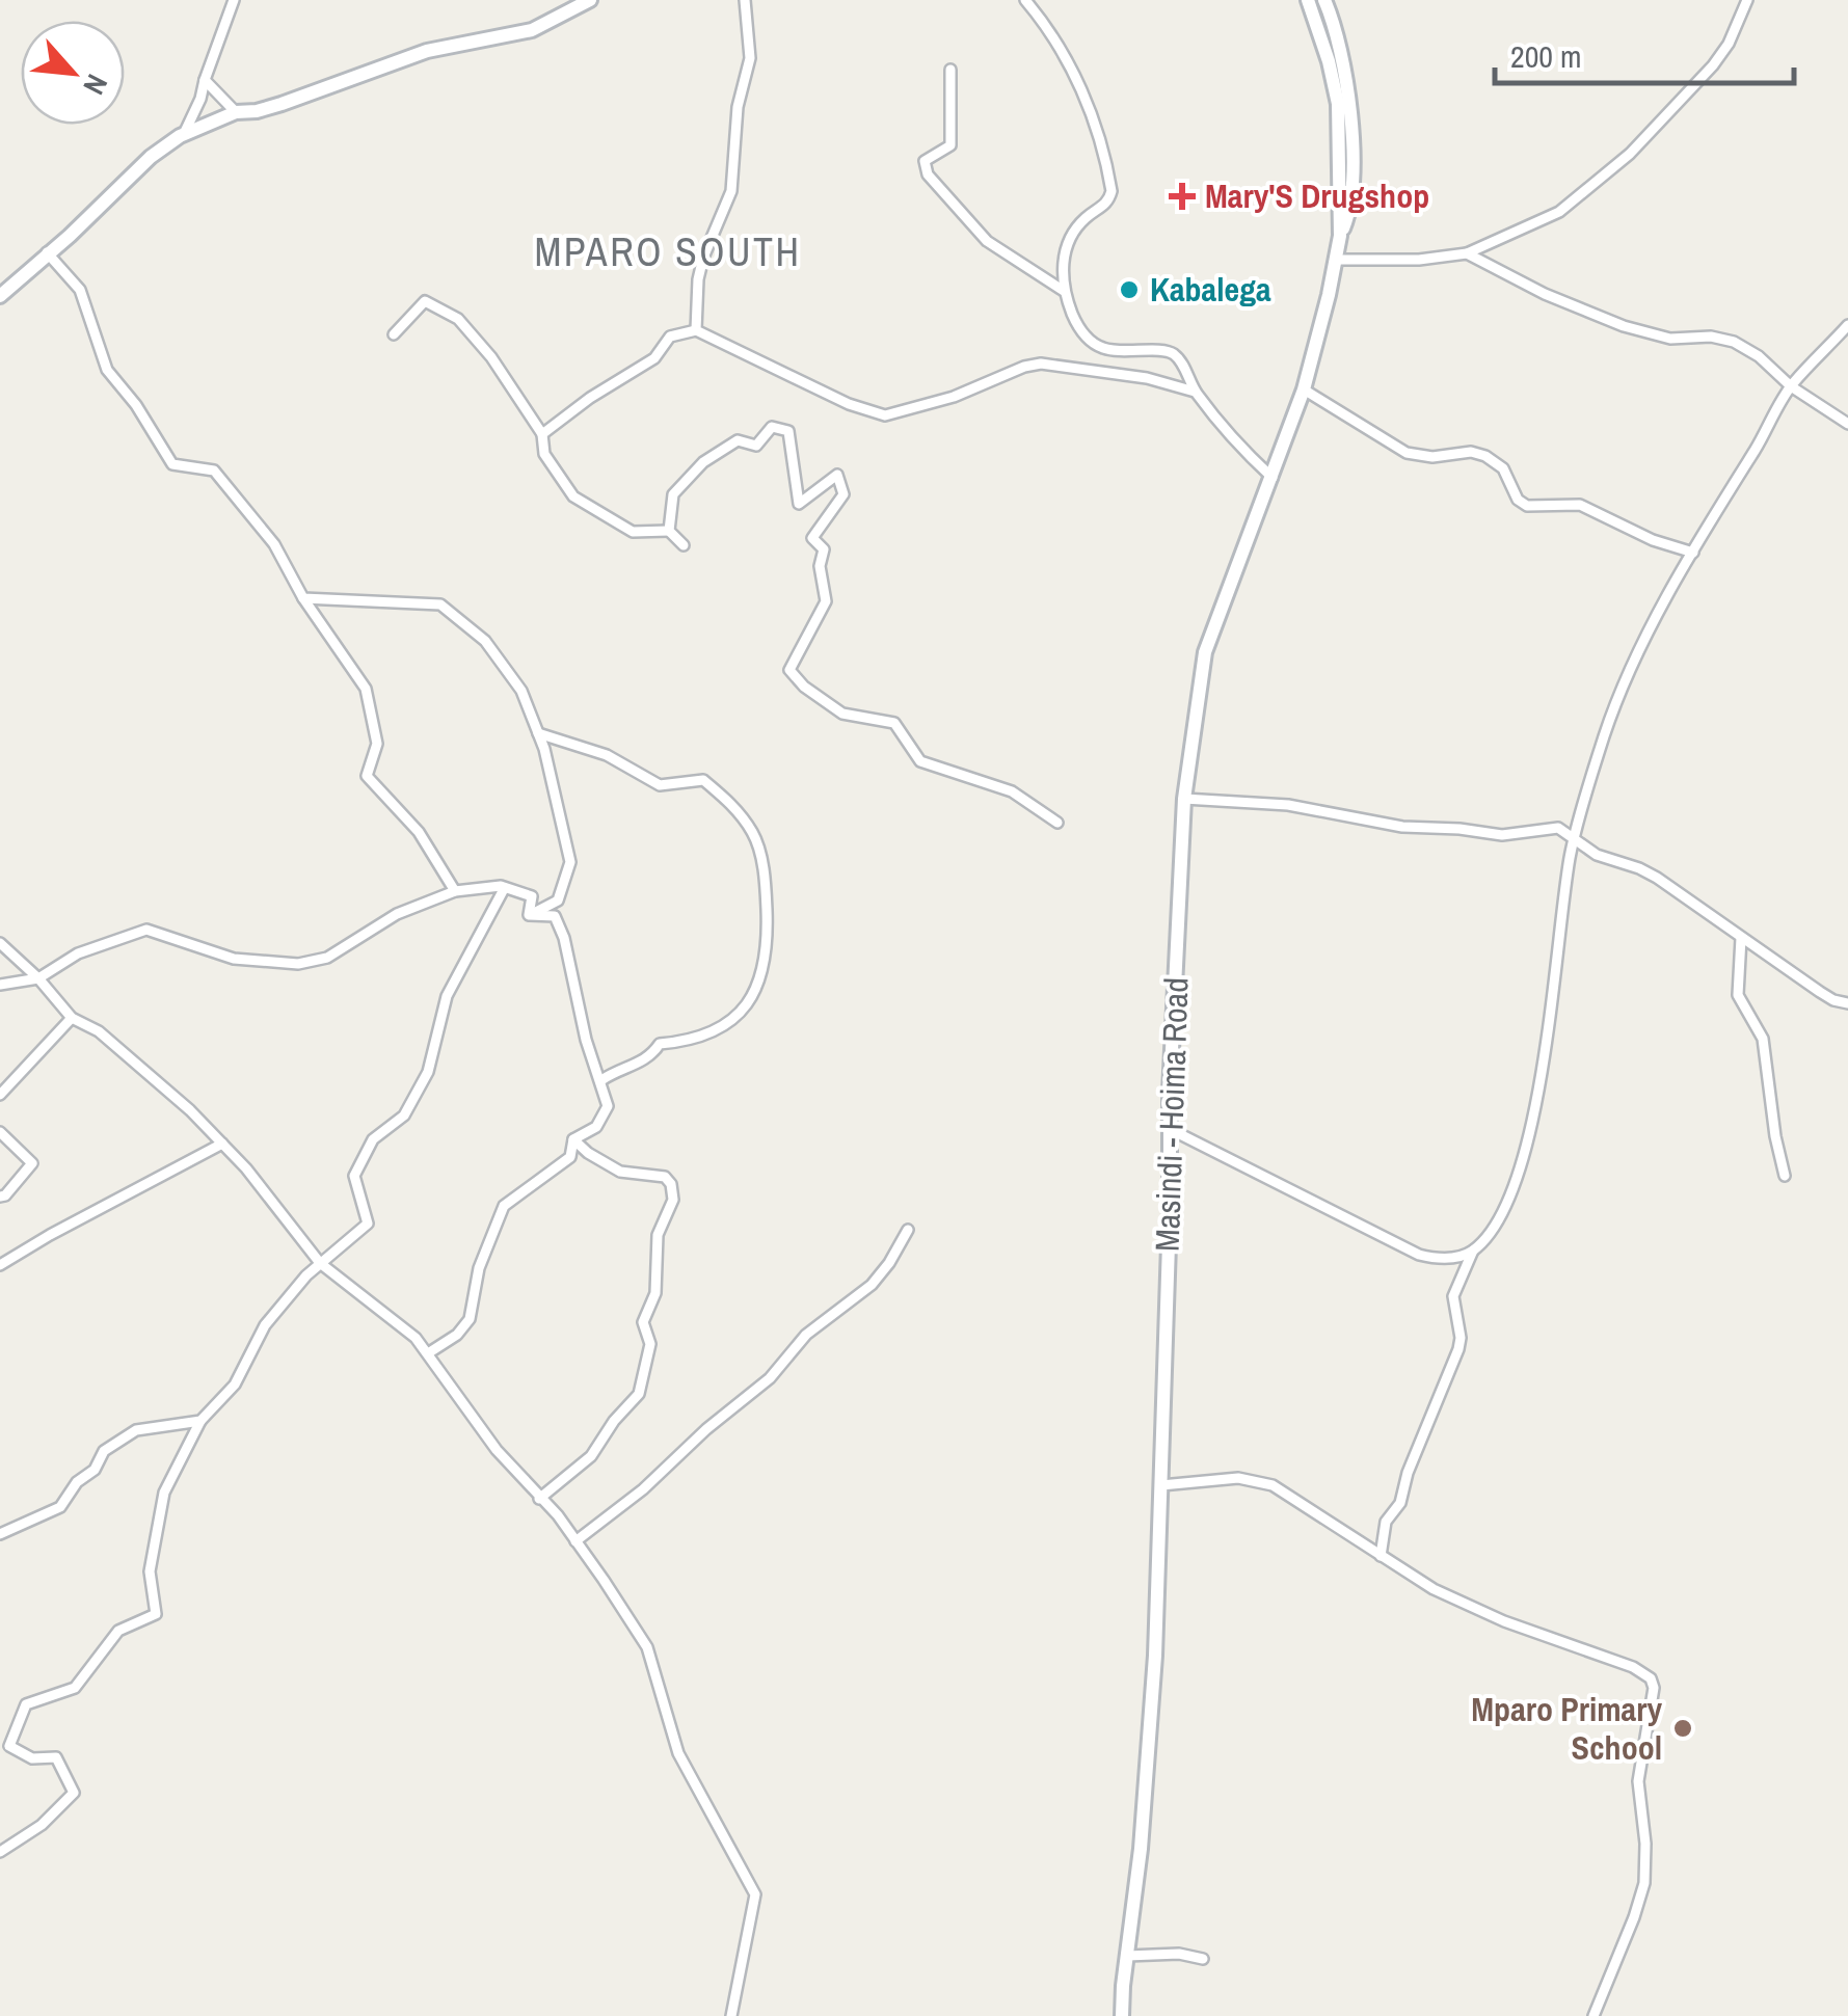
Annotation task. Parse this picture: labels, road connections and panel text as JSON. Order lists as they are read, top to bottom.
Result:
{
  "streets": {
    "main road": ["Masindi - Hoima Road"]
  },
  "districts": ["MPARO SOUTH"],
  "places": {
    "health": ["Mary'S Drugshop"],
    "other": ["Kabalega", "Mparo Primary School"]
  },
  "scale_bar": "200 m",
  "north": "bottom right"
}
